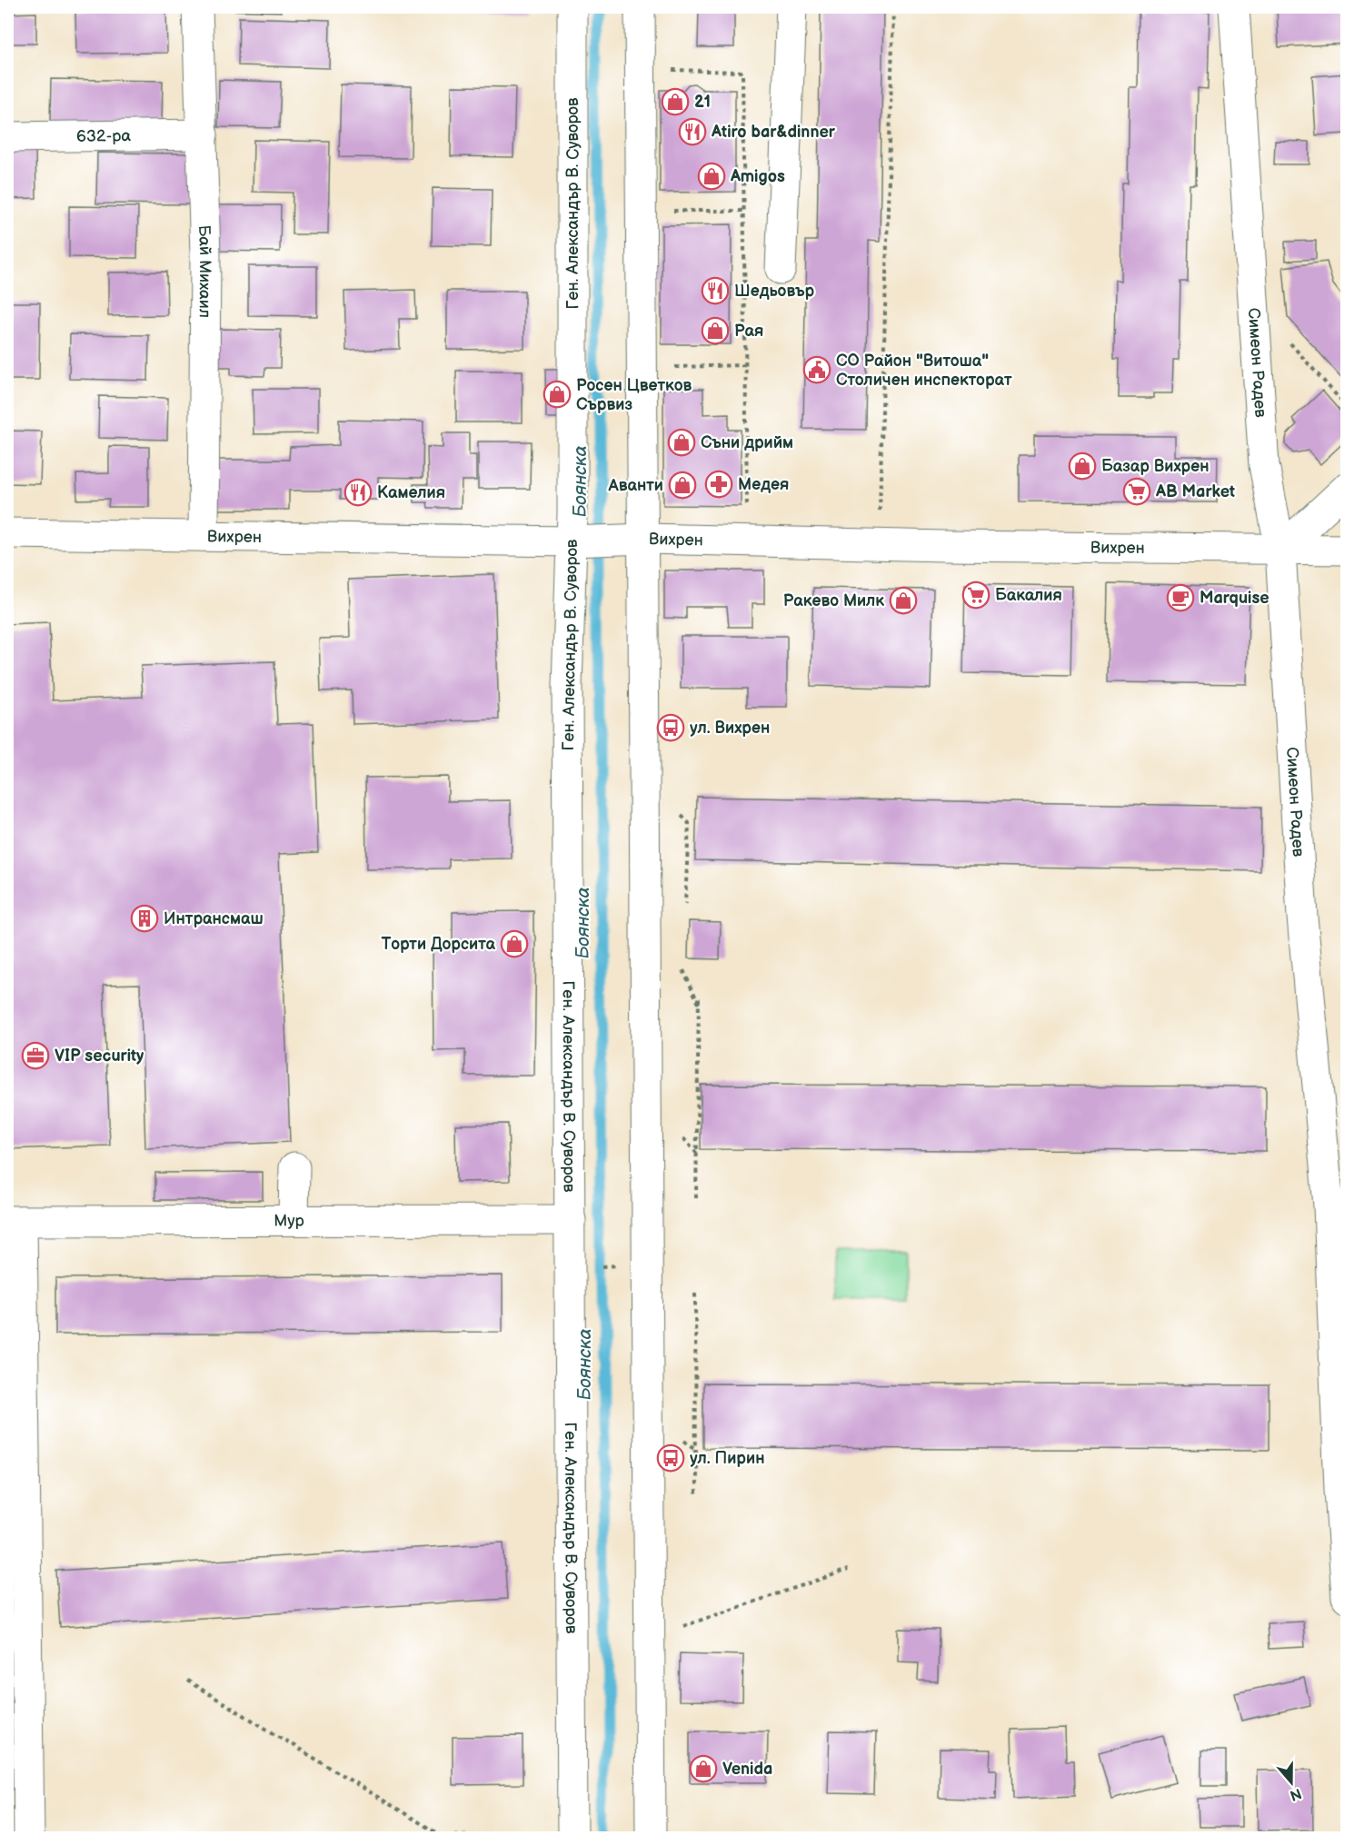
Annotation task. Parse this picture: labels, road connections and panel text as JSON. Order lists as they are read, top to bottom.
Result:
{
  "streets": {
    "street": [
      "632-ра",
      "Ген. Александър В. Суворов",
      "Бай Михаил",
      "Симеон Радев",
      "Вихрен",
      "Мур"
    ]
  },
  "crossings": [
    ["632-ра", "Бай Михаил"],
    ["Ген. Александър В. Суворов", "Вихрен"],
    ["Ген. Александър В. Суворов", "Мур"],
    ["Бай Михаил", "Вихрен"],
    ["Симеон Радев", "Вихрен"]
  ],
  "water": ["Боянска"],
  "places": {
    "shop": [
      "21",
      "Amigos",
      "Рая",
      "Росен Цветков Сървиз",
      "Съни дрийм",
      "Базар Вихрен",
      "Аванти",
      "Ракево Милк",
      "Торти Дорсита",
      "Venida"
    ],
    "restaurant": ["Atiro bar&dinner", "Шедьовър", "Камелия"],
    "public building": ["СО Район \"Витоша\" Столичен инспекторат"],
    "pharmacy": ["Медея"],
    "supermarket": ["AB Market", "Бакалия"],
    "cafe": ["Marquise"],
    "bus stop": ["ул. Вихрен", "ул. Пирин"],
    "building": ["Интрансмаш"],
    "office": ["VIP security"]
  },
  "north": "bottom"
}
